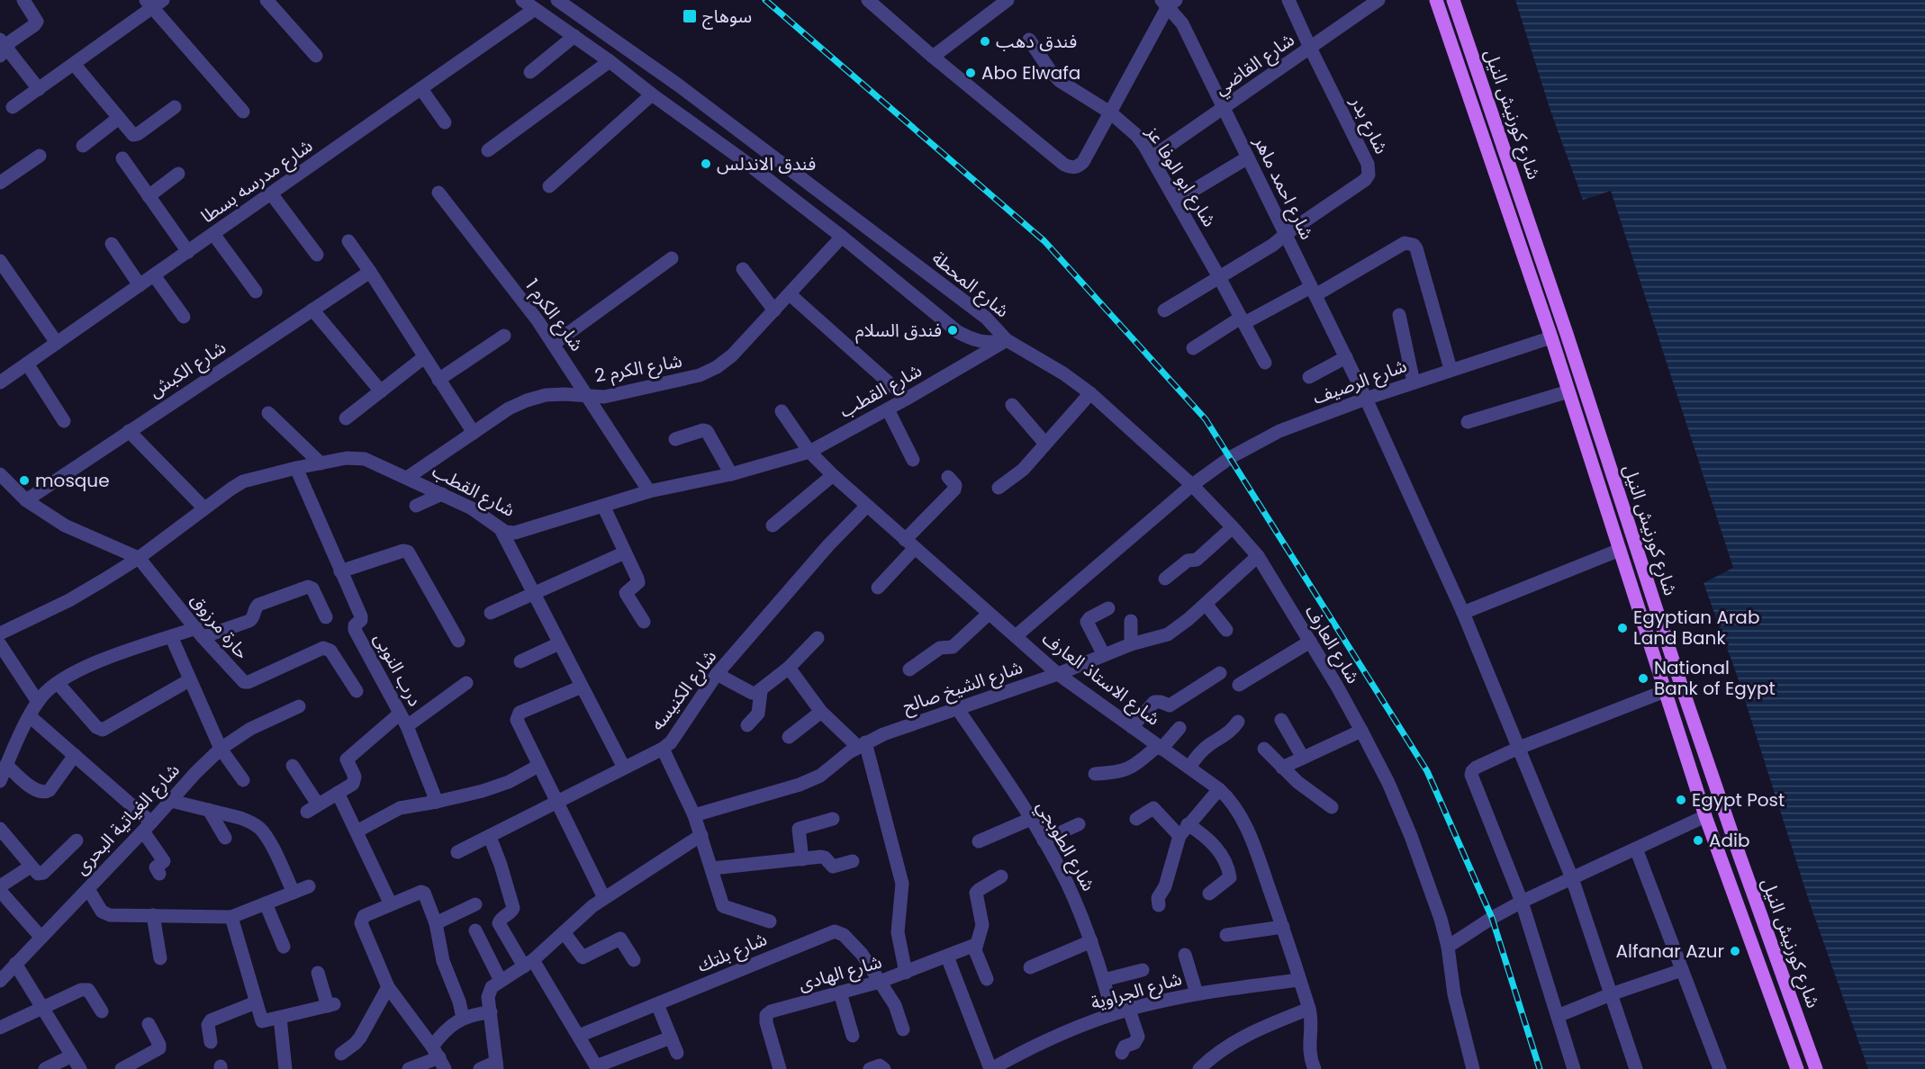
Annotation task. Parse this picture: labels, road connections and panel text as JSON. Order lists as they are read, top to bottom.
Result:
{
  "streets": {
    "main road": ["شارع كورنيش النيل"],
    "street": [
      "شارع القاضي",
      "شارع بدر",
      "شارع ابو الوفا عز",
      "شارع مدرسه بسطا",
      "شارع احمد ماهر",
      "شارع المحطة",
      "شارع الكرم 1",
      "شارع الكرم 2",
      "شارع الكبش",
      "شارع الرصيف",
      "شارع القطب",
      "حارة مرزوق",
      "شارع العارف",
      "درب النوبى",
      "شارع الاستاذ العارف",
      "شارع الشيخ صالح",
      "شارع الكنيسه",
      "شارع الغياتية البحرى",
      "شارع الطوبجي",
      "شارع بلتك",
      "شارع الهادى",
      "شارع الجراوية"
    ]
  },
  "crossings": [
    ["شارع القاضي", "شارع بدر"],
    ["شارع القاضي", "شارع ابو الوفا عز"],
    ["شارع القاضي", "شارع احمد ماهر"],
    ["شارع كورنيش النيل", "شارع الرصيف"],
    ["شارع بدر", "شارع ابو الوفا عز"],
    ["شارع بدر", "شارع احمد ماهر"],
    ["شارع مدرسه بسطا", "شارع المحطة"],
    ["شارع احمد ماهر", "شارع الرصيف"],
    ["شارع المحطة", "شارع الكرم 2"],
    ["شارع المحطة", "شارع القطب"],
    ["شارع المحطة", "شارع العارف"],
    ["شارع الكرم 1", "شارع الكرم 2"],
    ["شارع الكرم 1", "شارع القطب"],
    ["شارع الكرم 2", "شارع القطب"],
    ["شارع الرصيف", "شارع العارف"],
    ["شارع الرصيف", "شارع الاستاذ العارف"],
    ["شارع القطب", "حارة مرزوق"],
    ["شارع القطب", "شارع العارف"],
    ["شارع القطب", "درب النوبى"],
    ["شارع القطب", "شارع الاستاذ العارف"],
    ["شارع العارف", "شارع الشيخ صالح"],
    ["شارع الاستاذ العارف", "شارع الشيخ صالح"],
    ["شارع الاستاذ العارف", "شارع الكنيسه"],
    ["شارع الاستاذ العارف", "شارع الجراوية"],
    ["شارع الشيخ صالح", "شارع الطوبجي"],
    ["شارع الطوبجي", "شارع الجراوية"],
    ["شارع بلتك", "شارع الهادى"]
  ],
  "places": {
    "transit": ["سوهاج"],
    "other": [
      "فندق دهب",
      "Abo Elwafa",
      "فندق الاندلس",
      "فندق السلام",
      "mosque",
      "Egyptian Arab Land Bank",
      "National Bank of Egypt",
      "Egypt Post",
      "Adib",
      "Alfanar Azur"
    ]
  }
}
